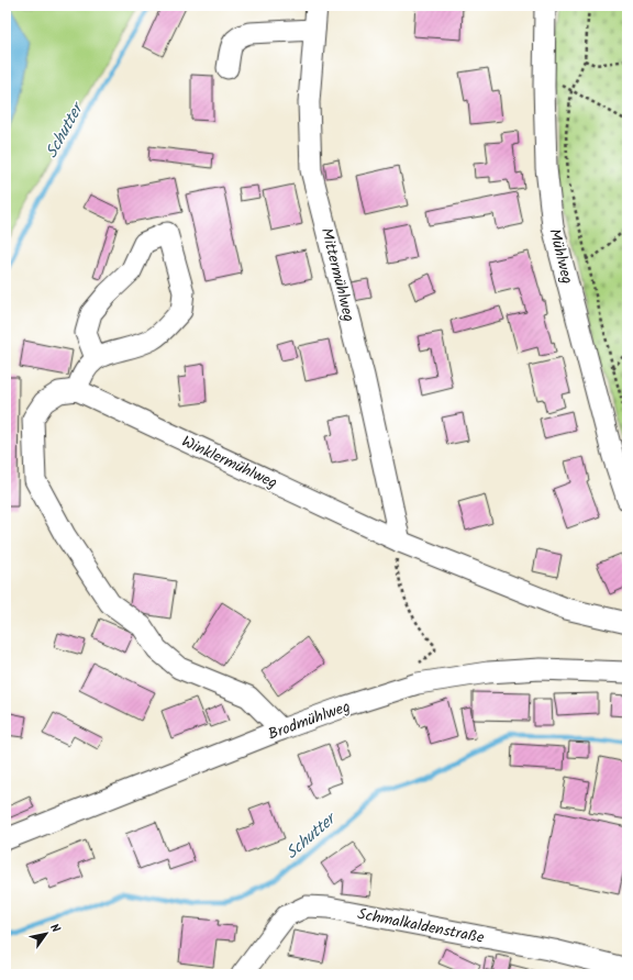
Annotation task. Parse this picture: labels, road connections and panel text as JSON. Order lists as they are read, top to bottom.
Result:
{
  "streets": {
    "street": [
      "Mühlweg",
      "Mittermühlweg",
      "Winklermühlweg",
      "Brodmühlweg",
      "Schmalkaldenstraße"
    ]
  },
  "crossings": [
    ["Mittermühlweg", "Winklermühlweg"]
  ],
  "water": ["Schutter"],
  "north": "top right"
}
